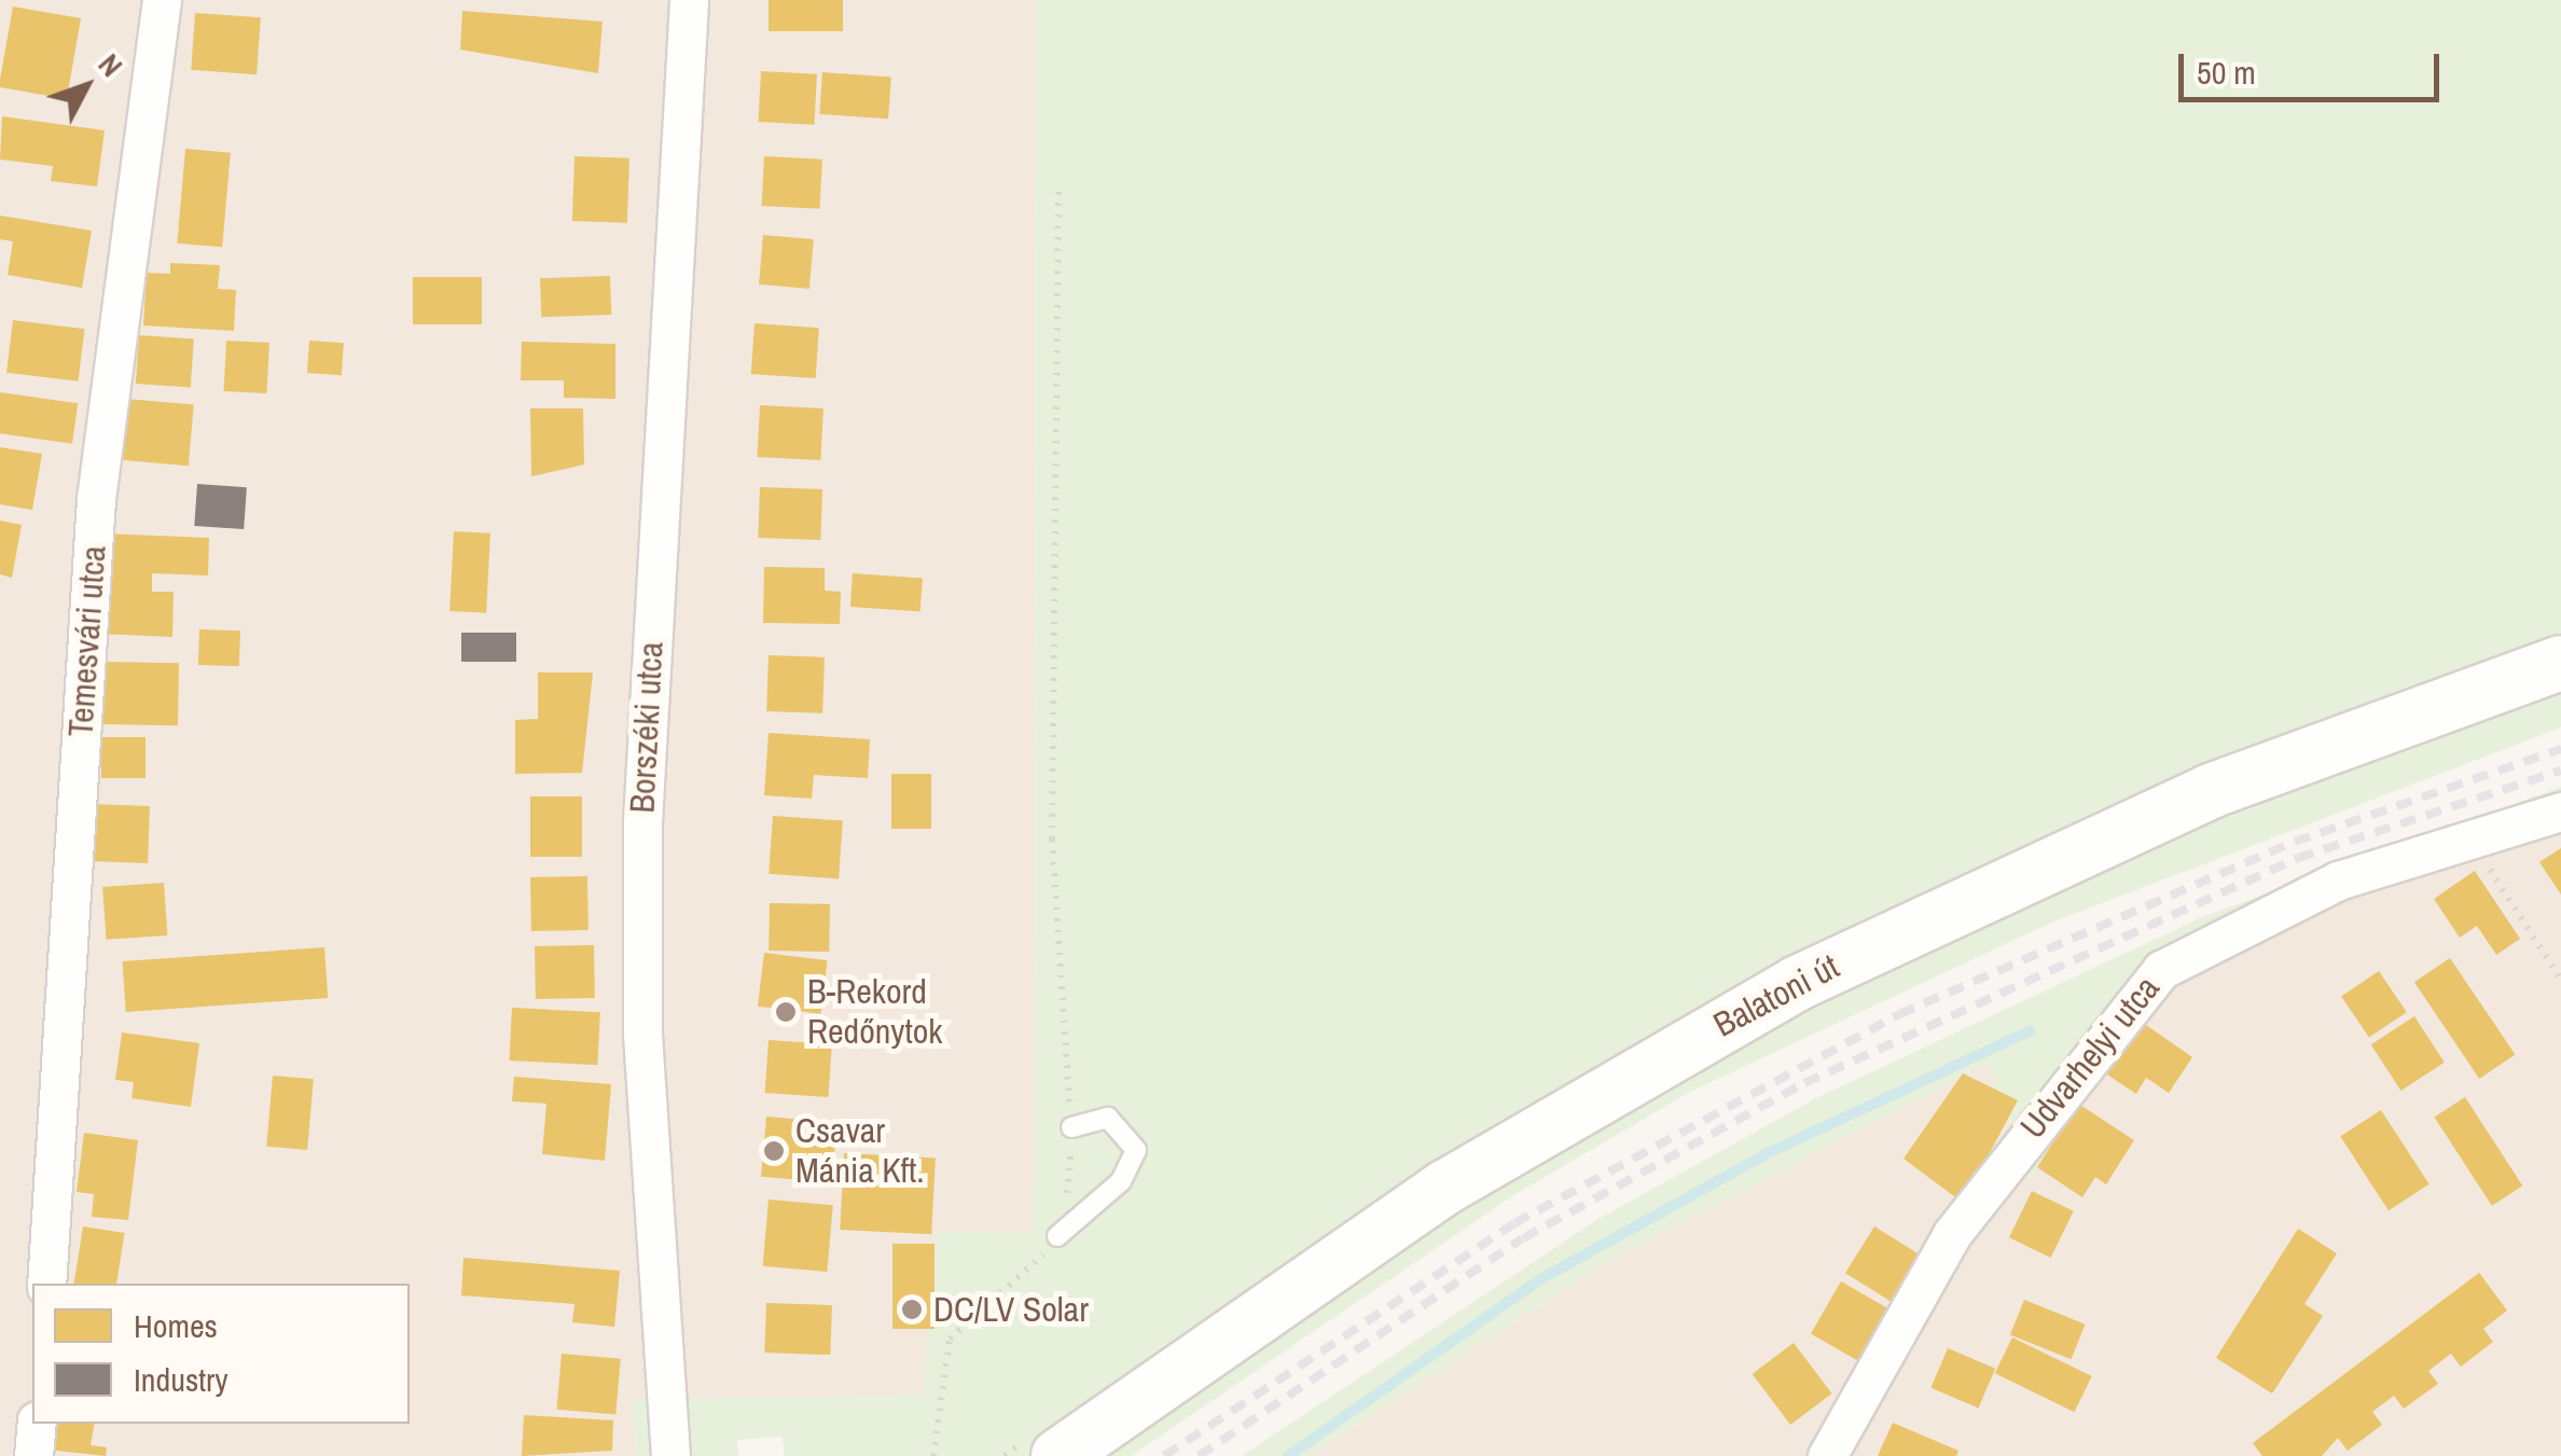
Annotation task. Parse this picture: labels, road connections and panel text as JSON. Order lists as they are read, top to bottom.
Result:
{
  "streets": {
    "main road": ["Balatoni út"],
    "street": ["Temesvári utca", "Borszéki utca", "Udvarhelyi utca"]
  },
  "places": ["B-Rekord Redőnytok", "Csavar Mánia Kft.", "DC/LV Solar"],
  "legend": ["Homes", "Industry"],
  "scale_bar": "50 m",
  "north": "top right"
}
